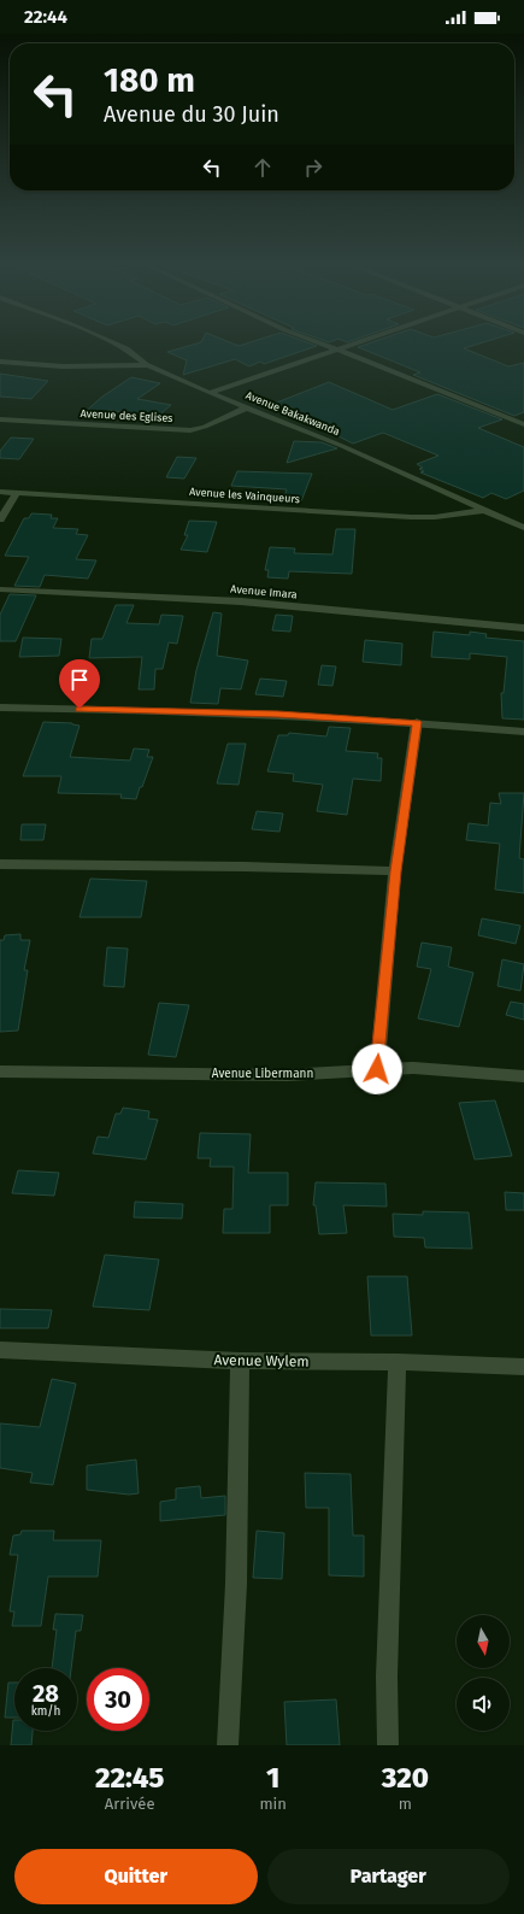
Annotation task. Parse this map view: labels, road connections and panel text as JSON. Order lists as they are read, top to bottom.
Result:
{
  "streets": {
    "street": [
      "Avenue Bakakwanda",
      "Avenue des Eglises",
      "Avenue les Vainqueurs",
      "Avenue Imara",
      "Avenue Libermann",
      "Avenue Wylem"
    ]
  },
  "crossings": [
    ["Avenue Bakakwanda", "Avenue des Eglises"],
    ["Avenue Bakakwanda", "Avenue les Vainqueurs"]
  ],
  "north": "bottom",
  "page": {
    "status": "22:44",
    "turn": ["180 m", "Avenue du 30 Juin"],
    "speed": "28 km/h",
    "limit": "30",
    "eta": [
      "22:45",
      "Arrivée",
      "1",
      "min",
      "320",
      "m"
    ],
    "buttons": ["Quitter", "Partager"]
  }
}
